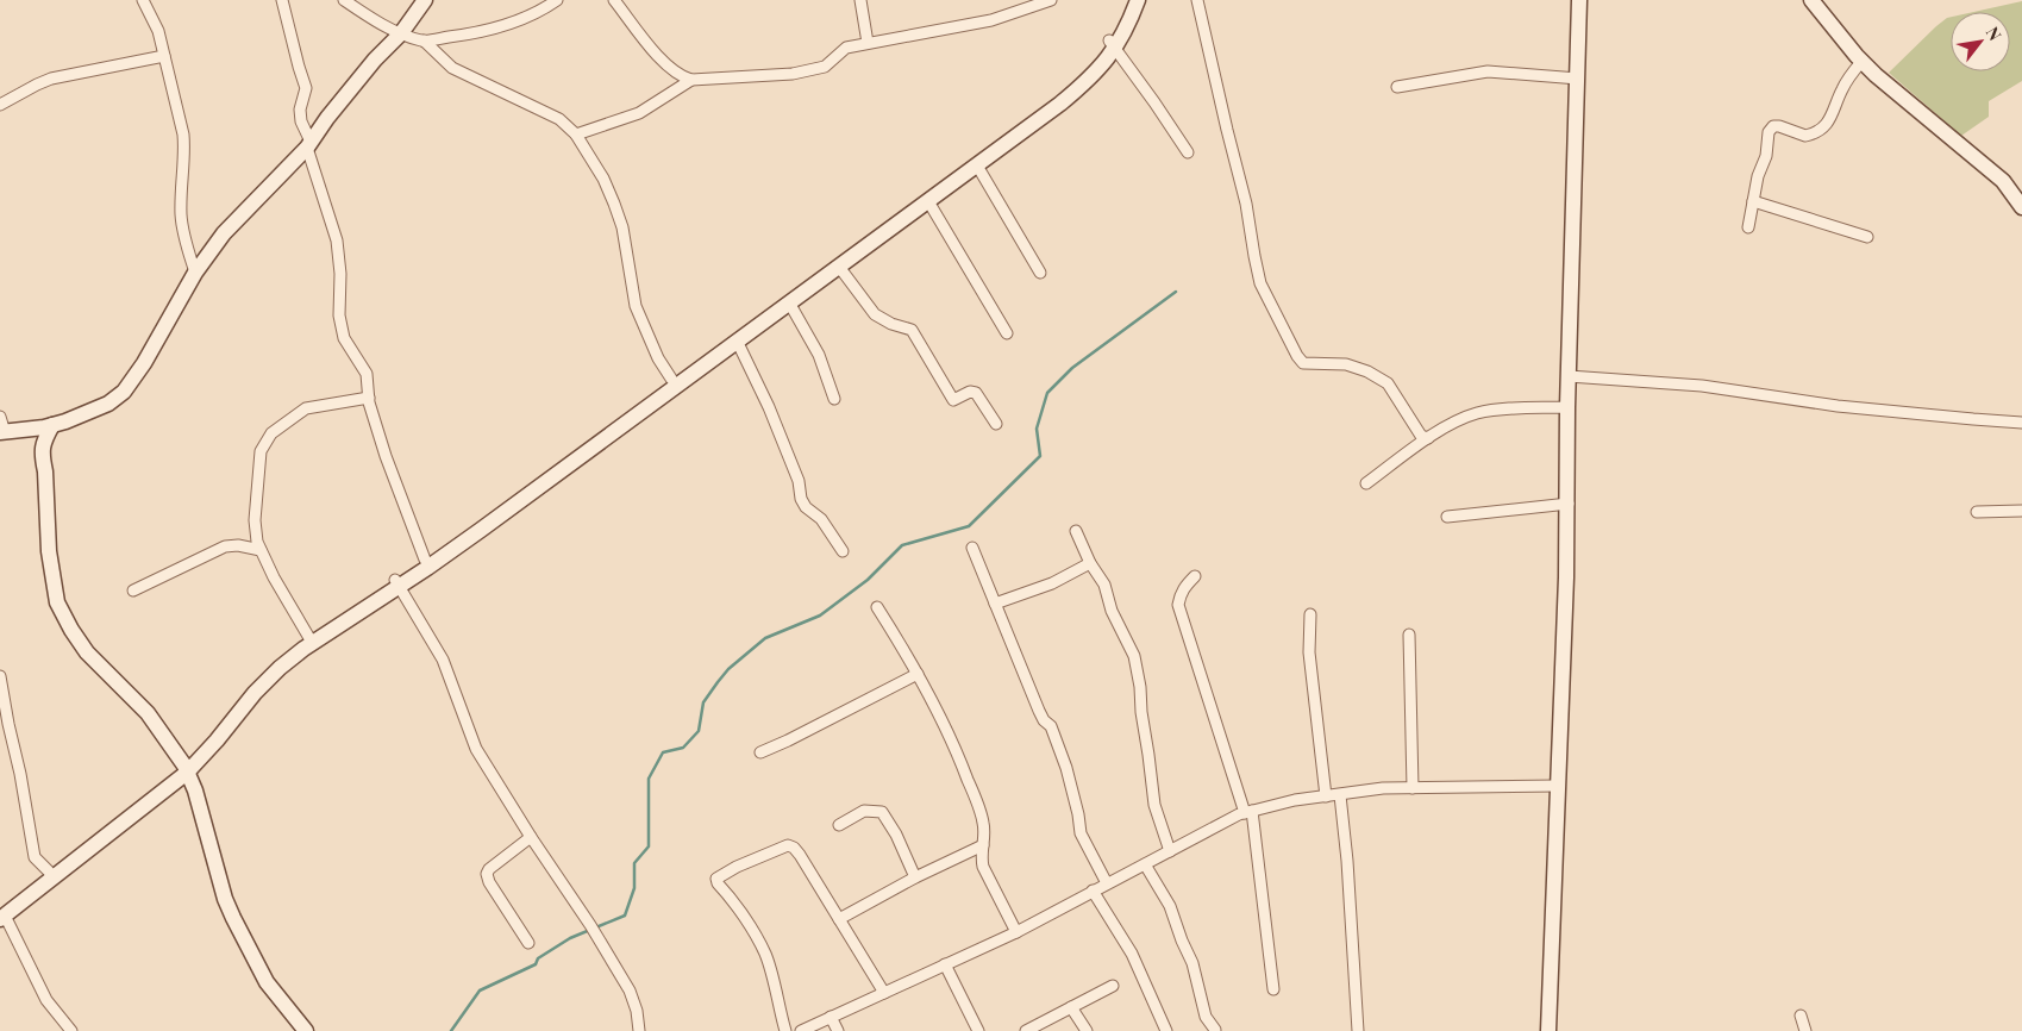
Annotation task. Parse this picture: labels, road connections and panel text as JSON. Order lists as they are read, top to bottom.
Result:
{
  "north": "top right"
}
